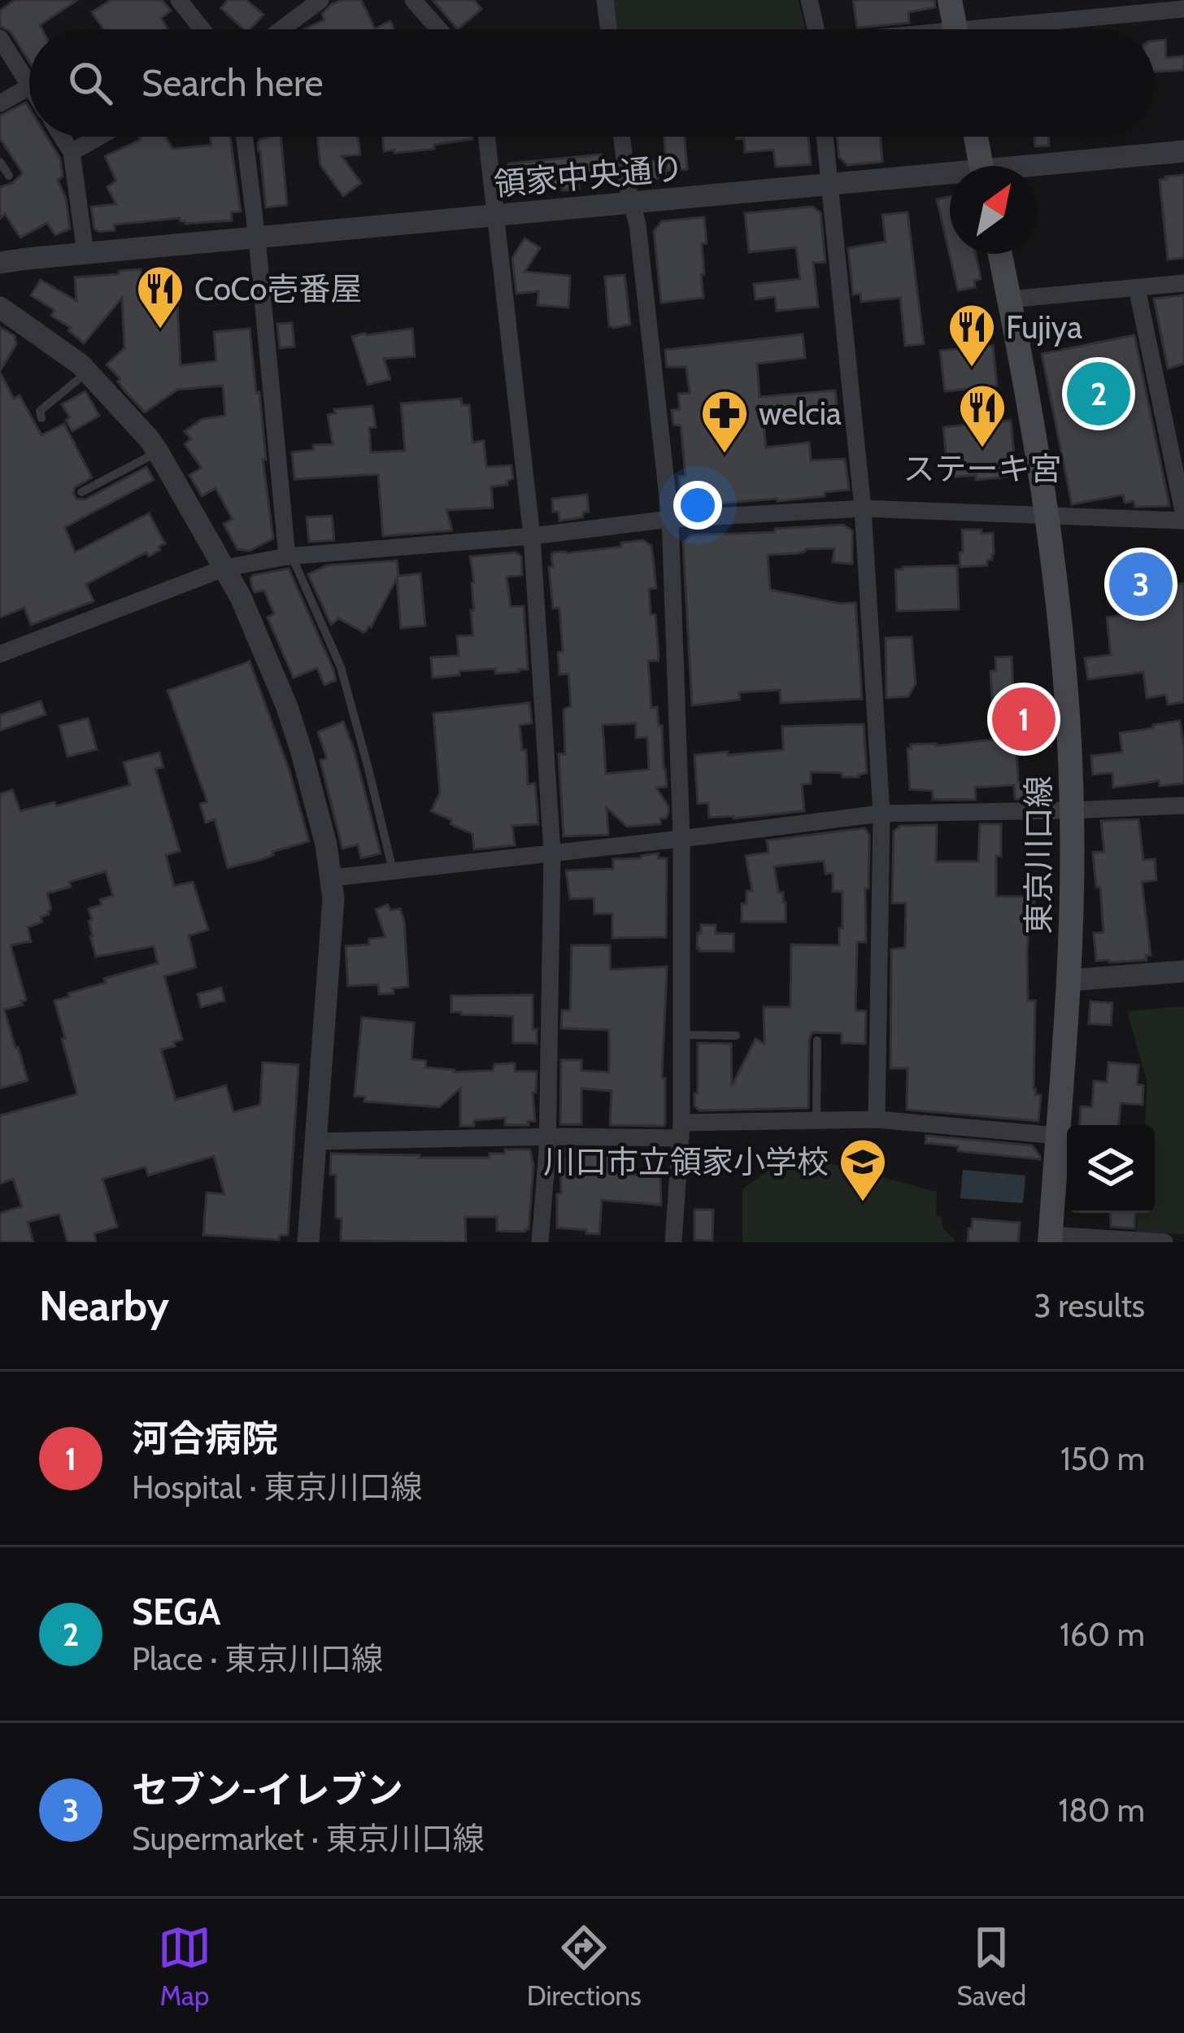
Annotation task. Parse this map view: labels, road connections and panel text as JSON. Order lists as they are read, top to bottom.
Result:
{
  "streets": {
    "main road": ["東京川口線"],
    "street": ["領家中央通り"]
  },
  "places": {
    "restaurant": ["CoCo壱番屋", "Fujiya", "ステーキ宮"],
    "pharmacy": ["welcia"],
    "school or university": ["川口市立領家小学校"]
  },
  "north": "top right",
  "page": {
    "search": "Search here",
    "pins": ["2", "3", "1"],
    "heading": ["Nearby", "3 results"],
    "list": [
      {
        "mark": "1",
        "name": "河合病院",
        "note": "Hospital · 東京川口線",
        "value": "150 m"
      },
      {
        "mark": "2",
        "name": "SEGA",
        "note": "Place · 東京川口線",
        "value": "160 m"
      },
      {
        "mark": "3",
        "name": "セブン-イレブン",
        "note": "Supermarket · 東京川口線",
        "value": "180 m"
      }
    ],
    "nav": ["Map", "Directions", "Saved"]
  }
}
